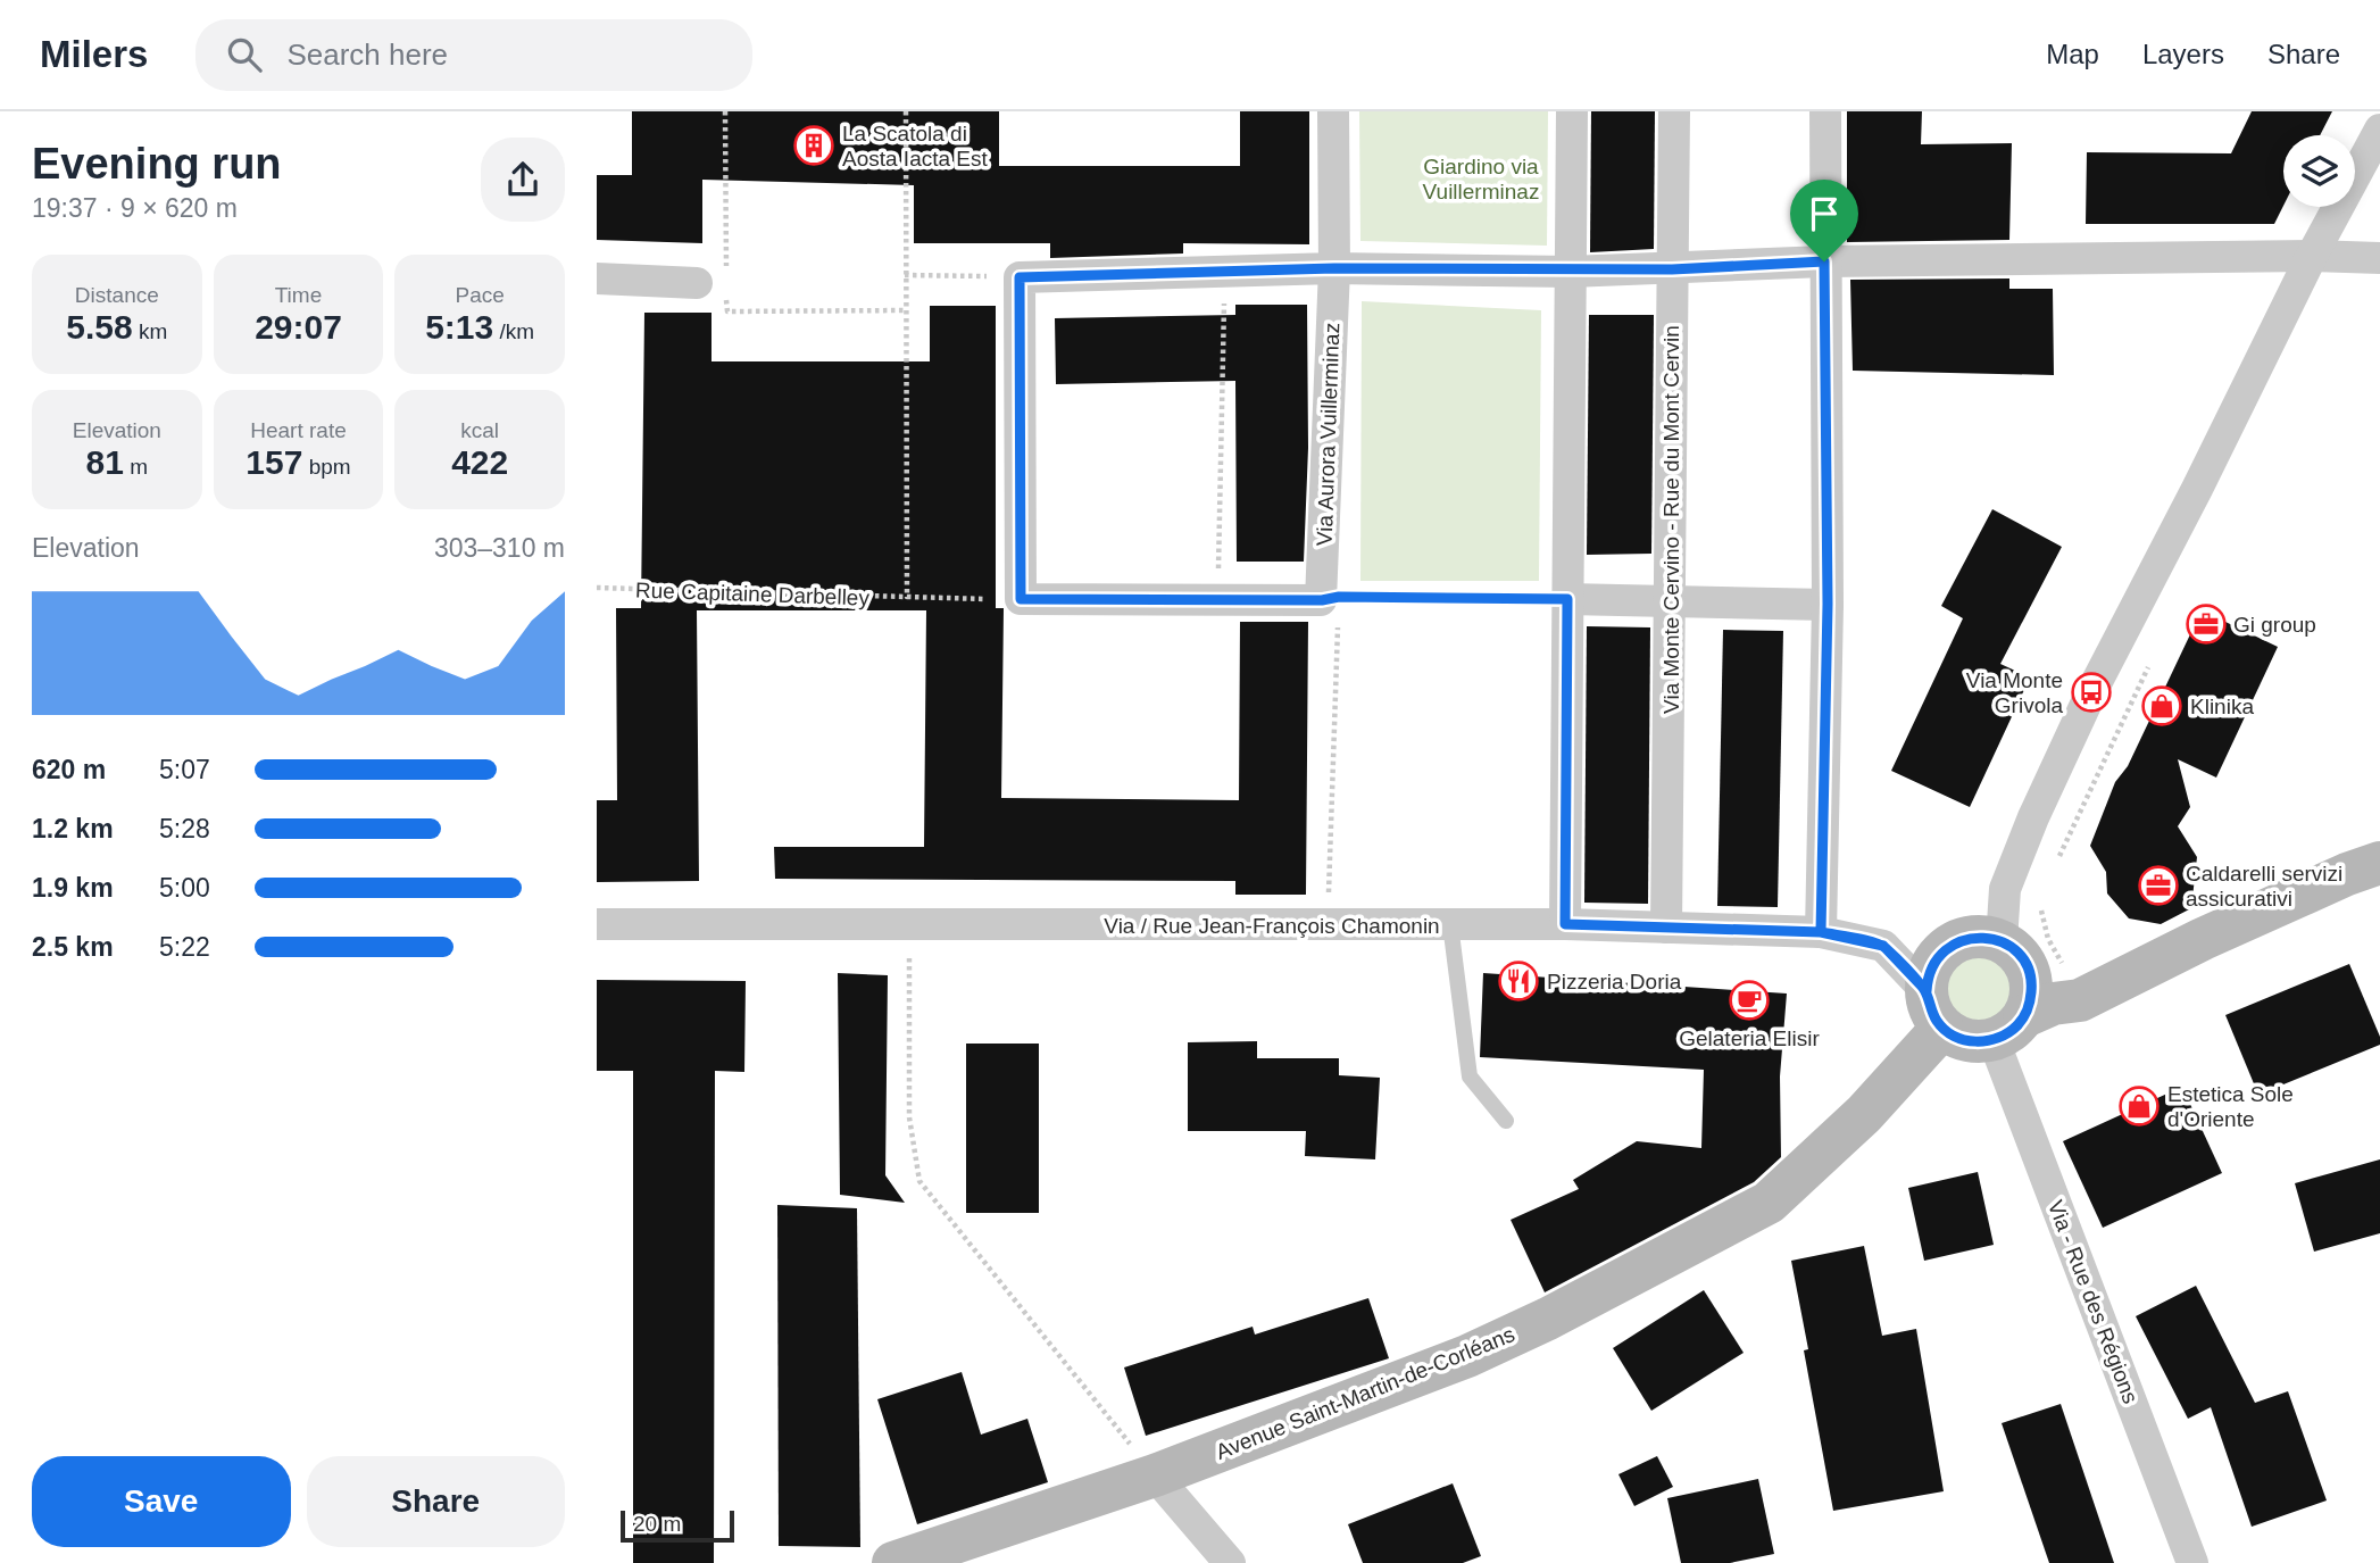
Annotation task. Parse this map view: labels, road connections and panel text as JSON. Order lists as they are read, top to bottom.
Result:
{
  "streets": {
    "street": [
      "Via Aurora Vuillerminaz",
      "Via Monte Cervino - Rue du Mont Cervin",
      "Via / Rue Jean-François Chamonin",
      "Via - Rue des Régions",
      "Avenue Saint-Martin-de-Corléans"
    ],
    "path": ["Rue Capitaine Darbelley"]
  },
  "crossings": [
    ["Via Monte Cervino - Rue du Mont Cervin", "Via / Rue Jean-François Chamonin"],
    ["Via / Rue Jean-François Chamonin", "Via - Rue des Régions"],
    ["Via / Rue Jean-François Chamonin", "Avenue Saint-Martin-de-Corléans"],
    ["Via - Rue des Régions", "Avenue Saint-Martin-de-Corléans"]
  ],
  "parks": ["Giardino via Vuillerminaz"],
  "places": {
    "building": ["La Scatola di Aosta Iacta Est"],
    "office": ["Gi group", "Caldarelli servizi assicurativi"],
    "bus stop": ["Via Monte Grivola"],
    "shop": ["Klinika", "Estetica Sole d'Oriente"],
    "restaurant": ["Pizzeria Doria"],
    "cafe": ["Gelateria Elisir"]
  },
  "scale_bar": "20 m",
  "page": {
    "header": "Milers",
    "search": "Search here",
    "nav": ["Map", "Layers", "Share"],
    "heading": ["Evening run", "19:37 · 9 × 620 m"],
    "stats": [
      ["Distance", "5.58 km"],
      ["Time", "29:07"],
      ["Pace", "5:13 /km"],
      ["Elevation", "81 m"],
      ["Heart rate", "157 bpm"],
      ["kcal", "422"]
    ],
    "chart": ["Elevation", "303–310 m"],
    "list": [
      {
        "name": "620 m",
        "note": "5:07"
      },
      {
        "name": "1.2 km",
        "note": "5:28"
      },
      {
        "name": "1.9 km",
        "note": "5:00"
      },
      {
        "name": "2.5 km",
        "note": "5:22"
      }
    ],
    "buttons": ["Save", "Share"],
    "scale": "20 m"
  }
}
